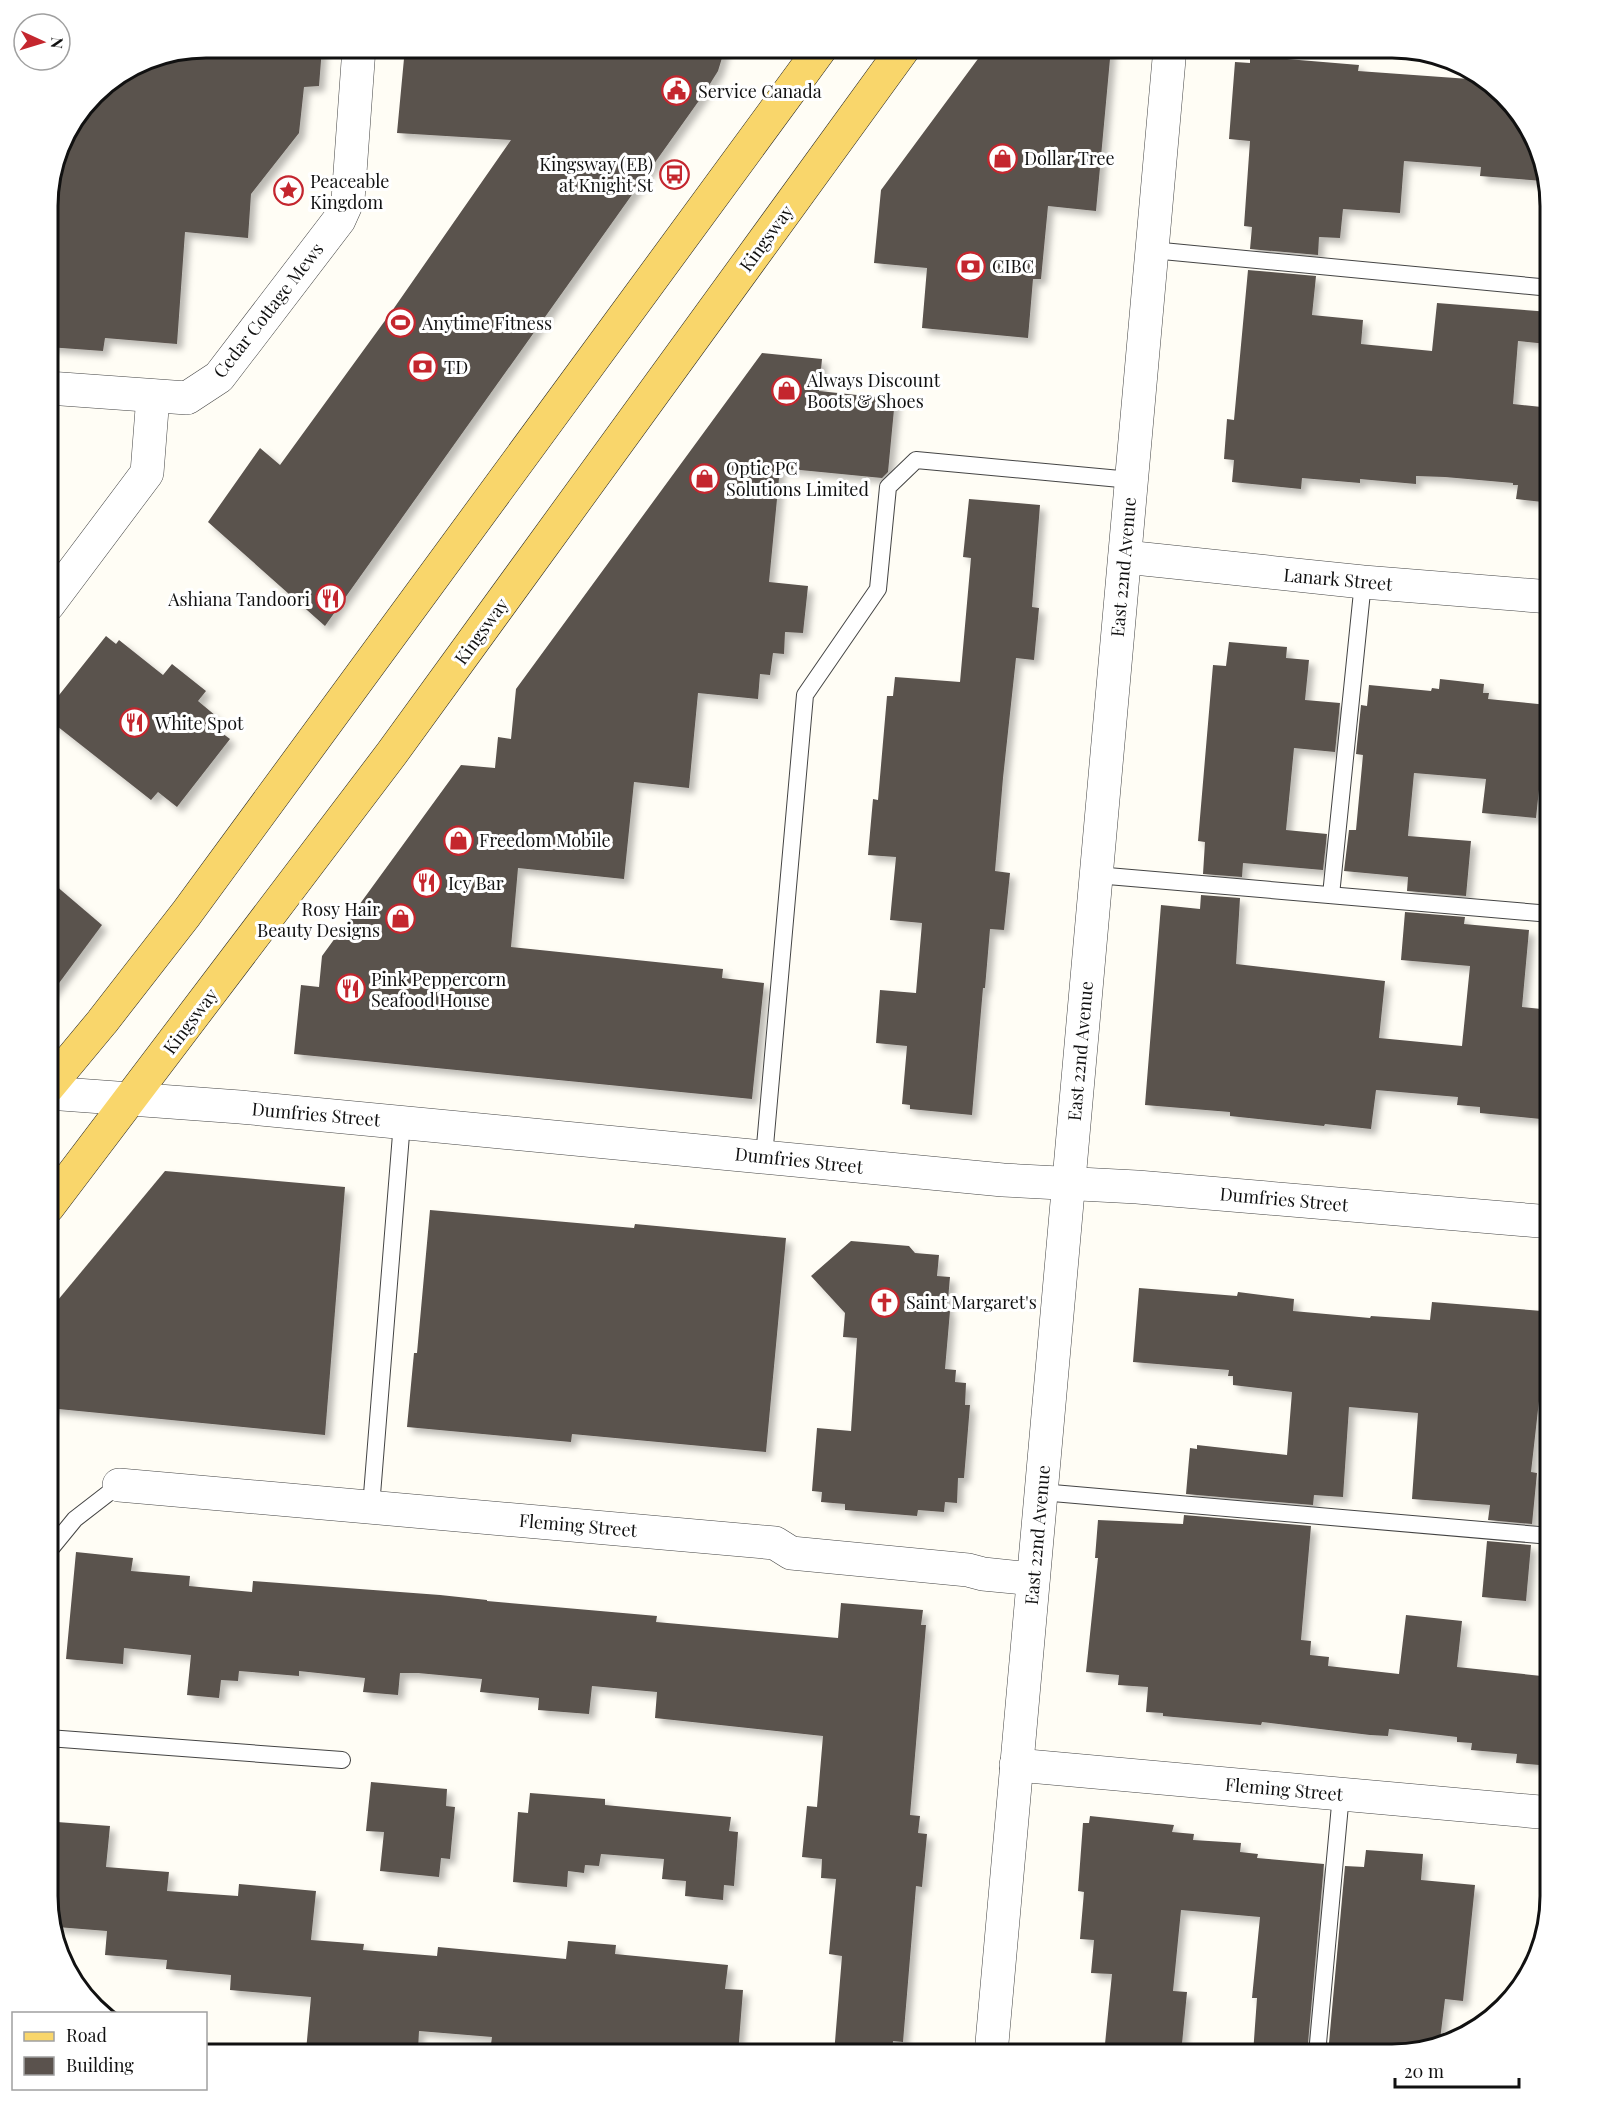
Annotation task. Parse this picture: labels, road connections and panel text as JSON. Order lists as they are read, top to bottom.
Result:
{
  "streets": {
    "main road": ["Kingsway"],
    "street": [
      "Cedar Cottage Mews",
      "East 22nd Avenue",
      "Lanark Street",
      "Dumfries Street",
      "Fleming Street"
    ]
  },
  "crossings": [
    ["Kingsway", "Dumfries Street"],
    ["East 22nd Avenue", "Lanark Street"],
    ["East 22nd Avenue", "Dumfries Street"],
    ["East 22nd Avenue", "Fleming Street"]
  ],
  "places": {
    "public building": ["Service Canada"],
    "shop": [
      "Dollar Tree",
      "Always Discount Boots & Shoes",
      "Optic PC Solutions Limited",
      "Freedom Mobile",
      "Rosy Hair Beauty Designs"
    ],
    "bus stop": ["Kingsway (EB) at Knight St"],
    "place": ["Peaceable Kingdom"],
    "bank": ["CIBC", "TD"],
    "sports": ["Anytime Fitness"],
    "restaurant": [
      "Ashiana Tandoori",
      "White Spot",
      "Icy Bar",
      "Pink Peppercorn Seafood House"
    ],
    "church": ["Saint Margaret's"]
  },
  "legend": ["Road", "Building"],
  "scale_bar": "20 m",
  "north": "right"
}
